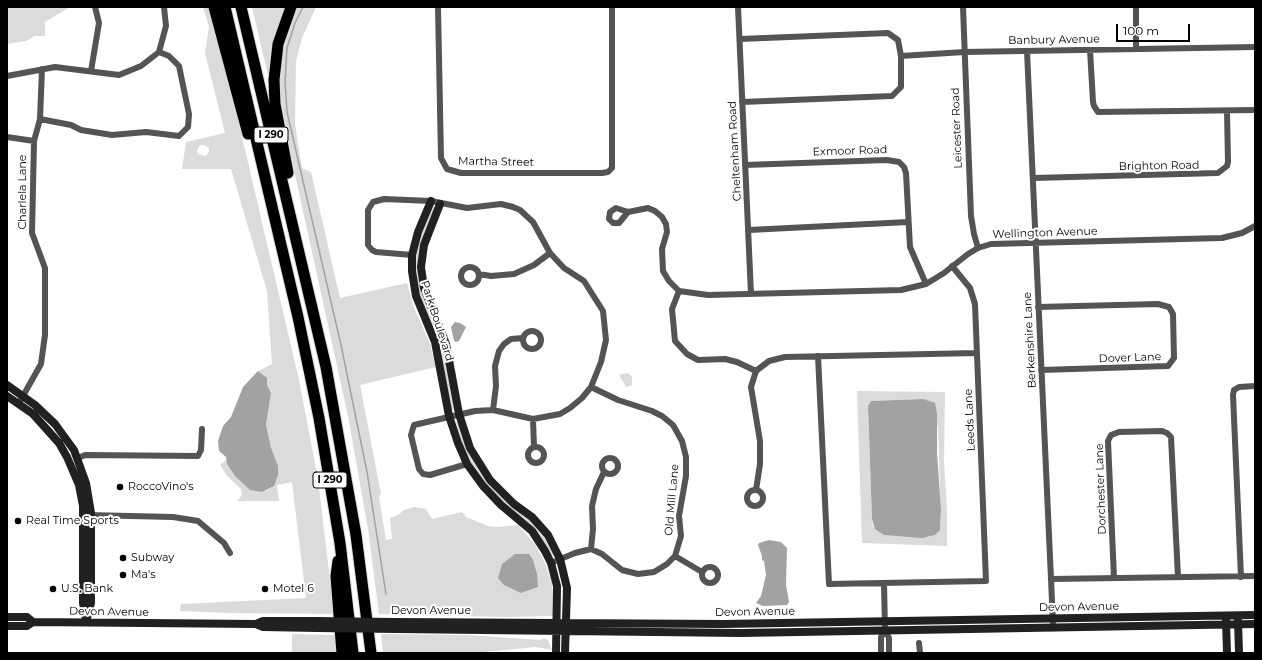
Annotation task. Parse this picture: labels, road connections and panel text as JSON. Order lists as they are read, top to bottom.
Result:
{
  "streets": {
    "highway": ["I 290"],
    "main road": ["Park Boulevard", "Devon Avenue"],
    "street": [
      "Banbury Avenue",
      "Leicester Road",
      "Cheltenham Road",
      "Exmoor Road",
      "Martha Street",
      "Brighton Road",
      "Charlela Lane",
      "Wellington Avenue",
      "Berkenshire Lane",
      "Dover Lane",
      "Leeds Lane",
      "Dorchester Lane",
      "Old Mill Lane"
    ]
  },
  "crossings": [
    ["Banbury Avenue", "Leicester Road"],
    ["Banbury Avenue", "Berkenshire Lane"],
    ["Leicester Road", "Wellington Avenue"],
    ["Cheltenham Road", "Exmoor Road"],
    ["Cheltenham Road", "Wellington Avenue"],
    ["Exmoor Road", "Wellington Avenue"],
    ["Brighton Road", "Berkenshire Lane"],
    ["Wellington Avenue", "Berkenshire Lane"],
    ["Wellington Avenue", "Leeds Lane"],
    ["Park Boulevard", "Devon Avenue"],
    ["Berkenshire Lane", "Dover Lane"],
    ["Berkenshire Lane", "Devon Avenue"]
  ],
  "places": [
    "RoccoVino's",
    "Real Time Sports",
    "Subway",
    "Ma's",
    "U.S. Bank",
    "Motel 6"
  ],
  "scale_bar": "100 m"
}
